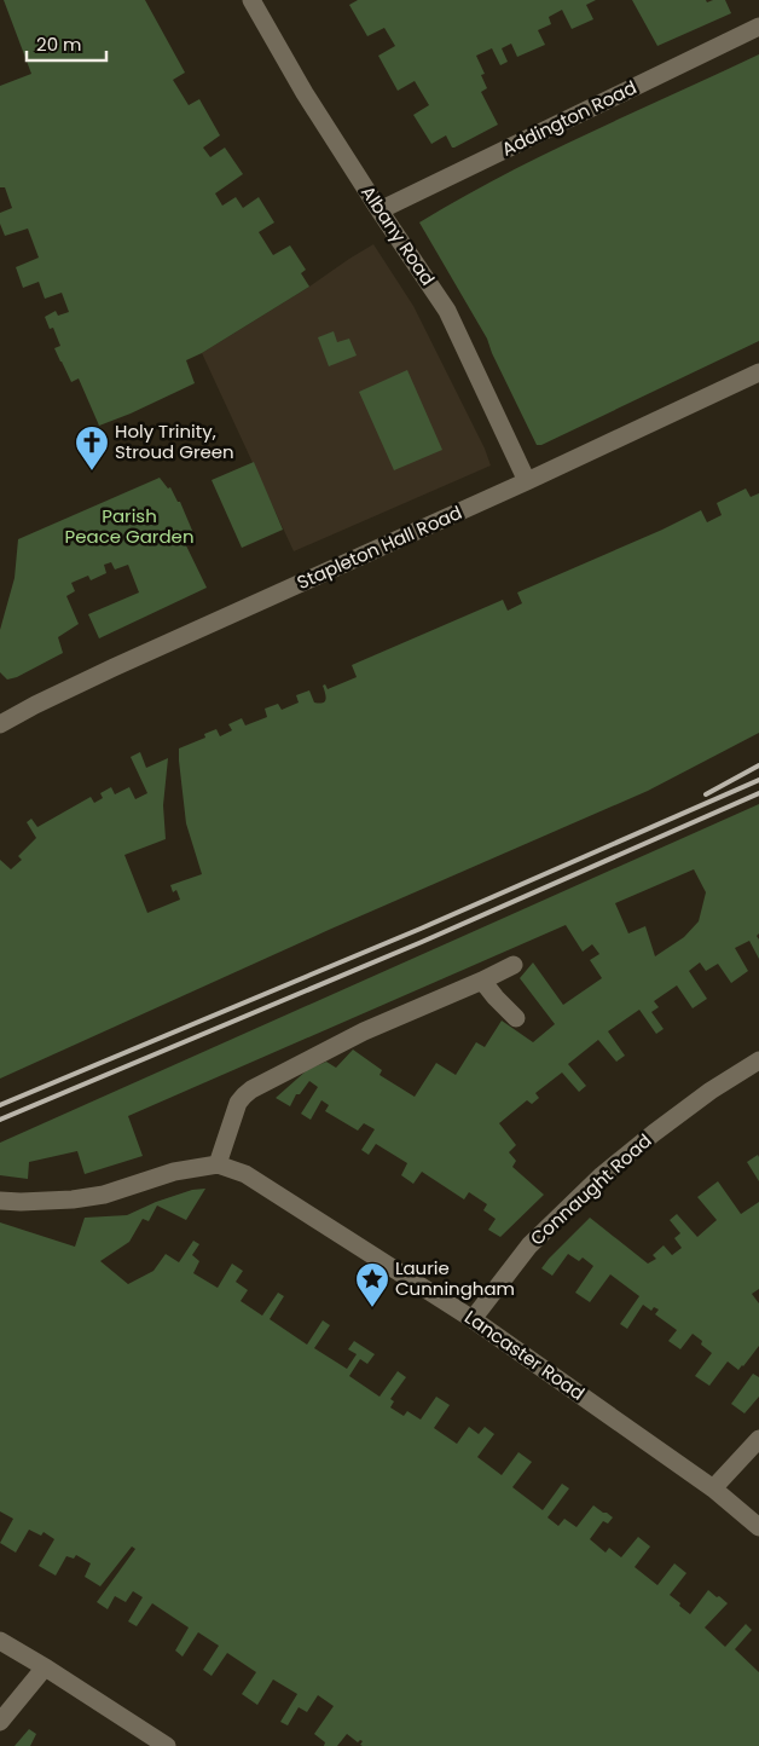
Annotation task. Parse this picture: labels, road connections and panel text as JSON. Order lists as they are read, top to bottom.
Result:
{
  "streets": {
    "street": [
      "Addington Road",
      "Albany Road",
      "Stapleton Hall Road",
      "Connaught Road",
      "Lancaster Road"
    ]
  },
  "crossings": [
    ["Addington Road", "Albany Road"],
    ["Albany Road", "Stapleton Hall Road"],
    ["Connaught Road", "Lancaster Road"]
  ],
  "parks": ["Parish Peace Garden"],
  "places": {
    "church": ["Holy Trinity, Stroud Green"],
    "place": ["Laurie Cunningham"]
  },
  "scale_bar": "20 m"
}
